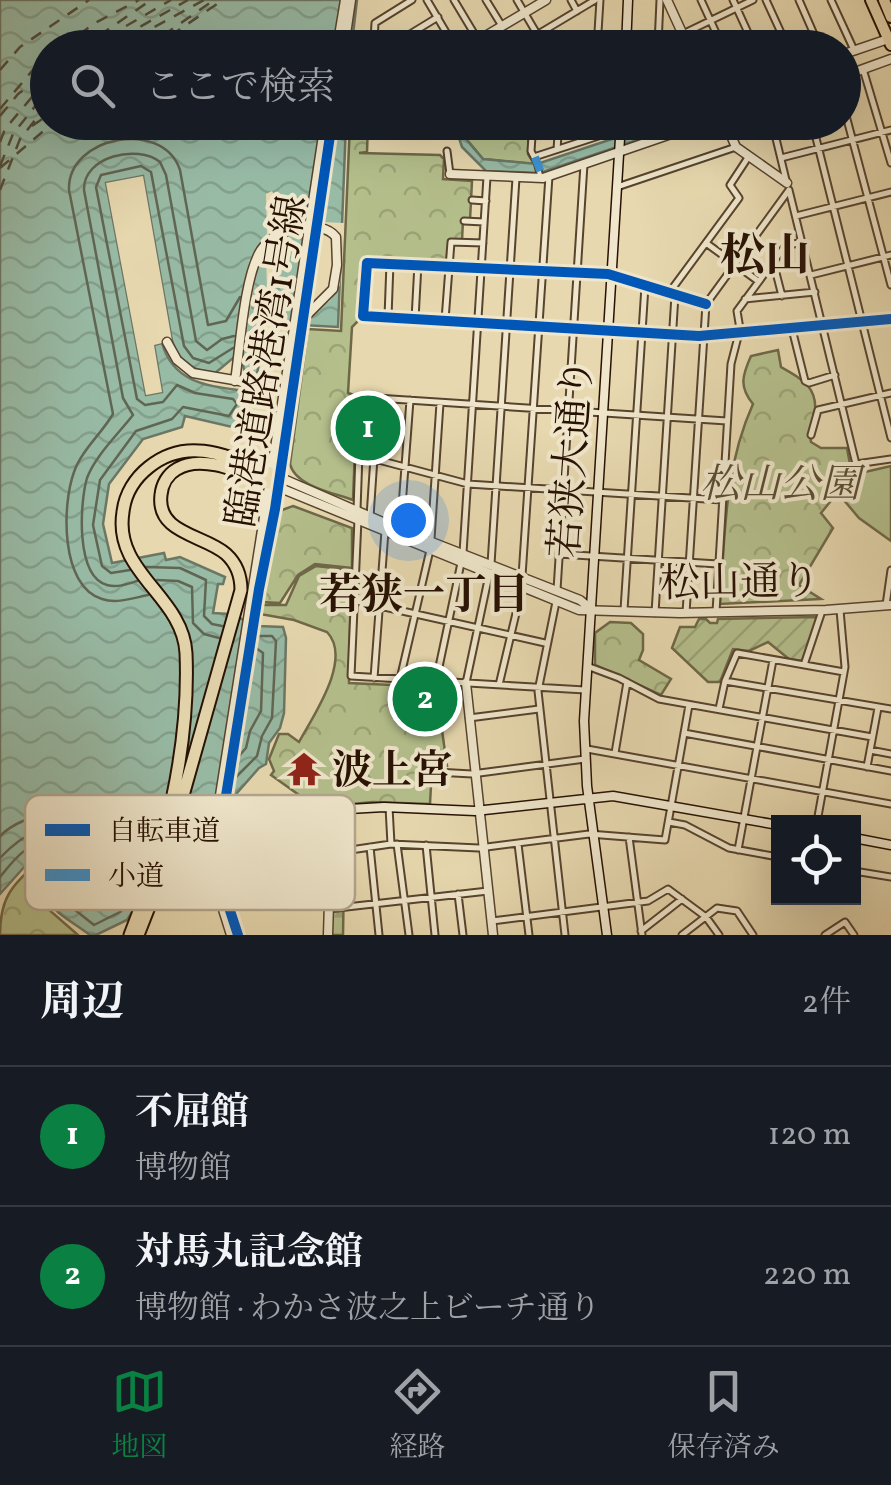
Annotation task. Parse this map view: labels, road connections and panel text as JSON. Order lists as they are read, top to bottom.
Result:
{
  "streets": {
    "street": ["臨港道路港湾1号線", "若狭大通り", "松山通り"]
  },
  "crossings": [
    ["若狭大通り", "松山通り"]
  ],
  "districts": ["松山", "若狭一丁目"],
  "parks": ["松山公園"],
  "places": {
    "temple": ["波上宮"]
  },
  "legend": ["自転車道", "小道"],
  "page": {
    "search": "ここで検索",
    "pins": ["1", "2"],
    "heading": ["周辺", "2件"],
    "list": [
      {
        "mark": "1",
        "name": "不屈館",
        "note": "博物館",
        "value": "120 m"
      },
      {
        "mark": "2",
        "name": "対馬丸記念館",
        "note": "博物館 · わかさ波之上ビーチ通り",
        "value": "220 m"
      }
    ],
    "nav": ["地図", "経路", "保存済み"]
  }
}
